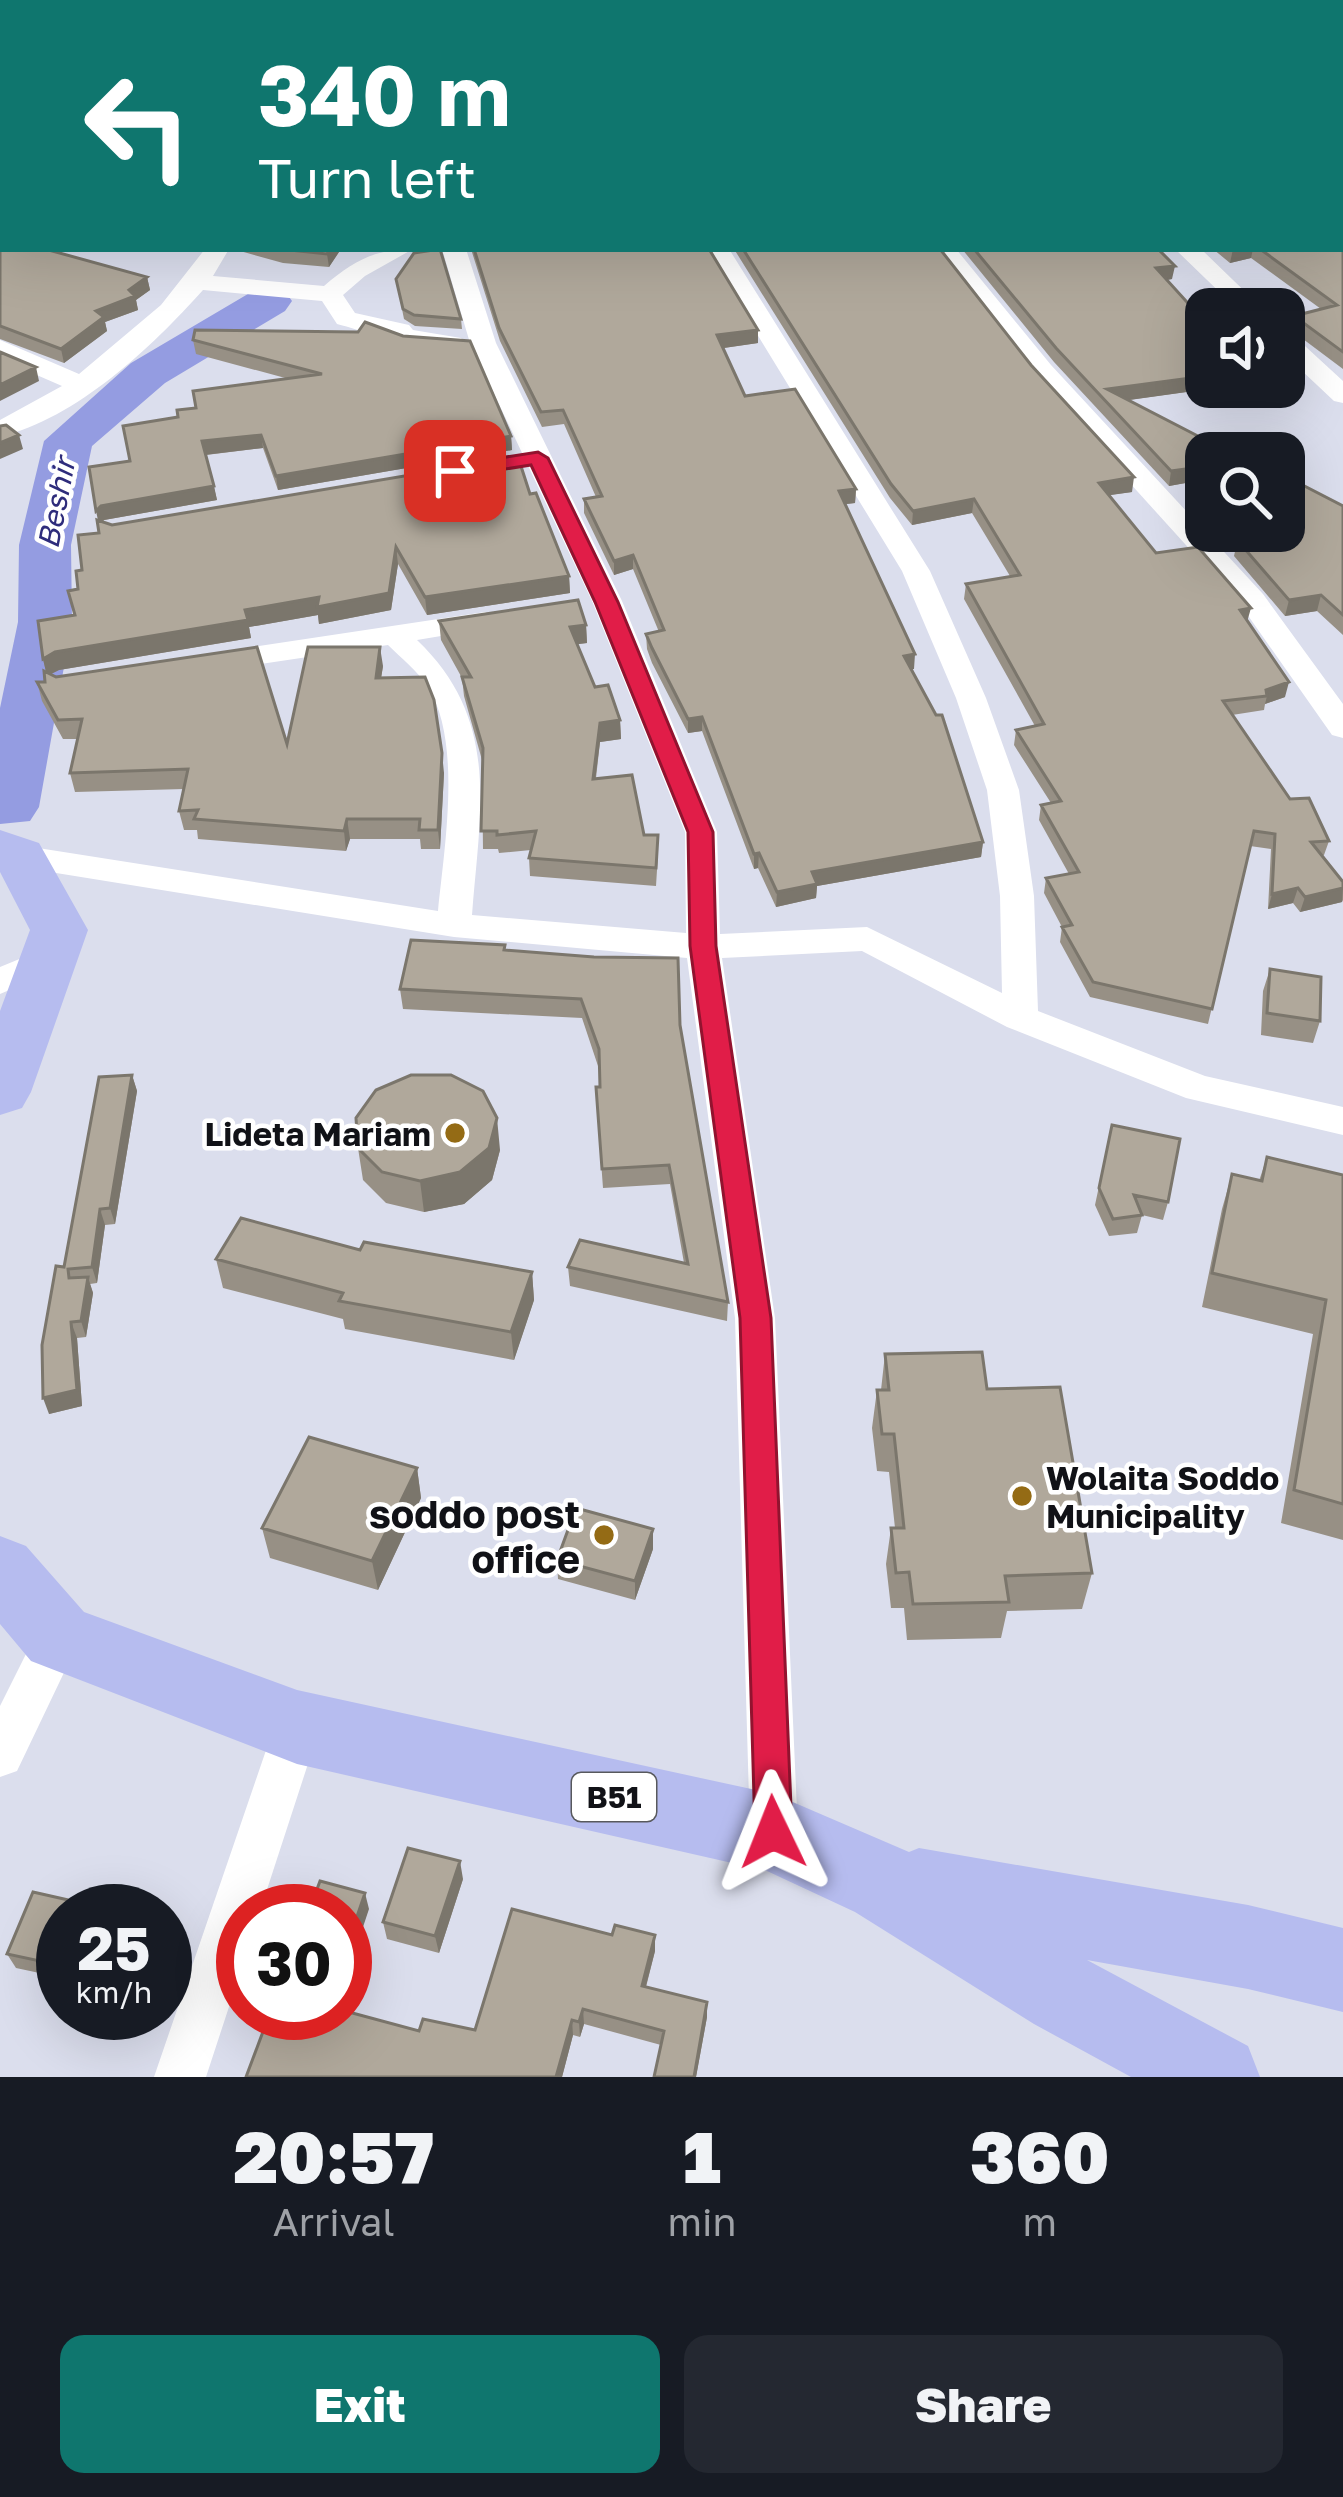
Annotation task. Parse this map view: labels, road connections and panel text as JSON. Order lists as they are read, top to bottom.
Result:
{
  "streets": {
    "highway": ["B51"]
  },
  "water": ["Beshir"],
  "places": ["Lideta Mariam", "Wolaita Soddo Municipality", "soddo post office"],
  "page": {
    "turn": ["340 m", "Turn left"],
    "speed": "25 km/h",
    "limit": "30",
    "eta": [
      "20:57",
      "Arrival",
      "1",
      "min",
      "360",
      "m"
    ],
    "buttons": ["Exit", "Share"]
  }
}
